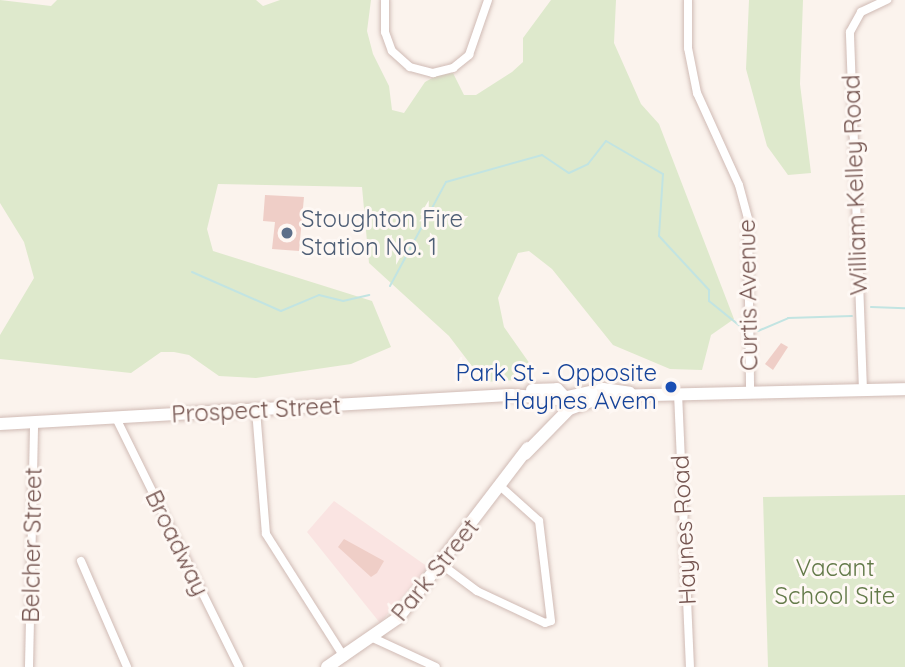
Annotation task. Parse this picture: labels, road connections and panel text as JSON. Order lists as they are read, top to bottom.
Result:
{
  "streets": {
    "main road": ["Prospect Street", "Park Street"],
    "street": [
      "William Kelley Road",
      "Curtis Avenue",
      "Haynes Road",
      "Broadway",
      "Belcher Street"
    ]
  },
  "crossings": [
    ["Prospect Street", "Broadway"],
    ["Prospect Street", "Belcher Street"],
    ["Prospect Street", "Park Street"]
  ],
  "parks": ["Vacant School Site"],
  "places": ["Stoughton Fire Station No. 1", "Park St - Opposite Haynes Avem"]
}
